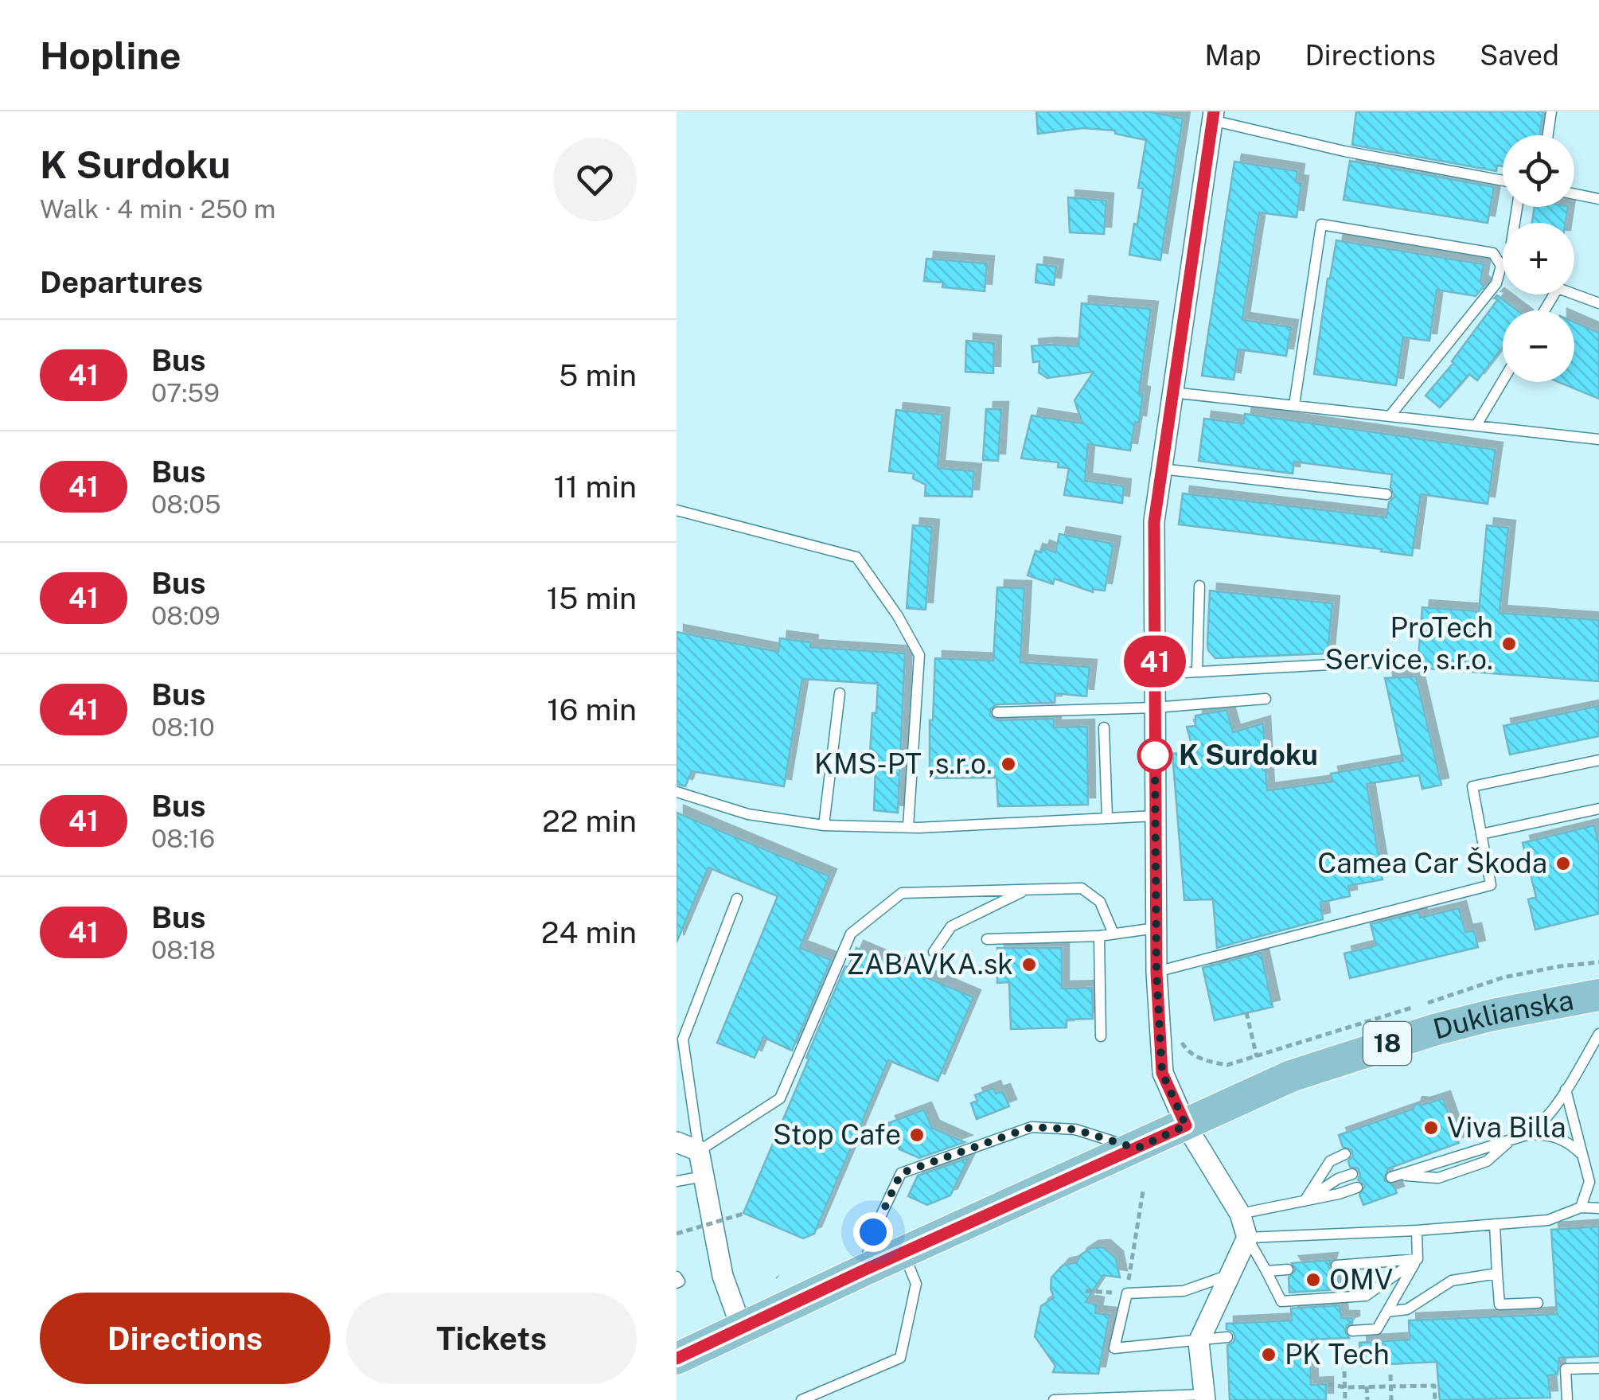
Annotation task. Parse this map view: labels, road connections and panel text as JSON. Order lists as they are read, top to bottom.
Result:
{
  "streets": {
    "main road": ["Duklianska", "18"]
  },
  "places": [
    "ProTech Service, s.r.o.",
    "K Surdoku",
    "KMS-PT ,s.r.o.",
    "Camea Car Škoda",
    "ZABAVKA.sk",
    "Viva Billa",
    "Stop Cafe",
    "OMV",
    "PK Tech"
  ],
  "lines": ["bus line 41"],
  "page": {
    "header": "Hopline",
    "nav": ["Map", "Directions", "Saved"],
    "heading": [
      ["K Surdoku", "Walk · 4 min · 250 m"],
      "Departures"
    ],
    "on_map": "41",
    "map_buttons": ["+", "−"],
    "list": [
      {
        "mark": "41",
        "name": "Bus",
        "note": "07:59",
        "value": "5 min"
      },
      {
        "mark": "41",
        "name": "Bus",
        "note": "08:05",
        "value": "11 min"
      },
      {
        "mark": "41",
        "name": "Bus",
        "note": "08:09",
        "value": "15 min"
      },
      {
        "mark": "41",
        "name": "Bus",
        "note": "08:10",
        "value": "16 min"
      },
      {
        "mark": "41",
        "name": "Bus",
        "note": "08:16",
        "value": "22 min"
      },
      {
        "mark": "41",
        "name": "Bus",
        "note": "08:18",
        "value": "24 min"
      }
    ],
    "buttons": ["Directions", "Tickets"]
  }
}
